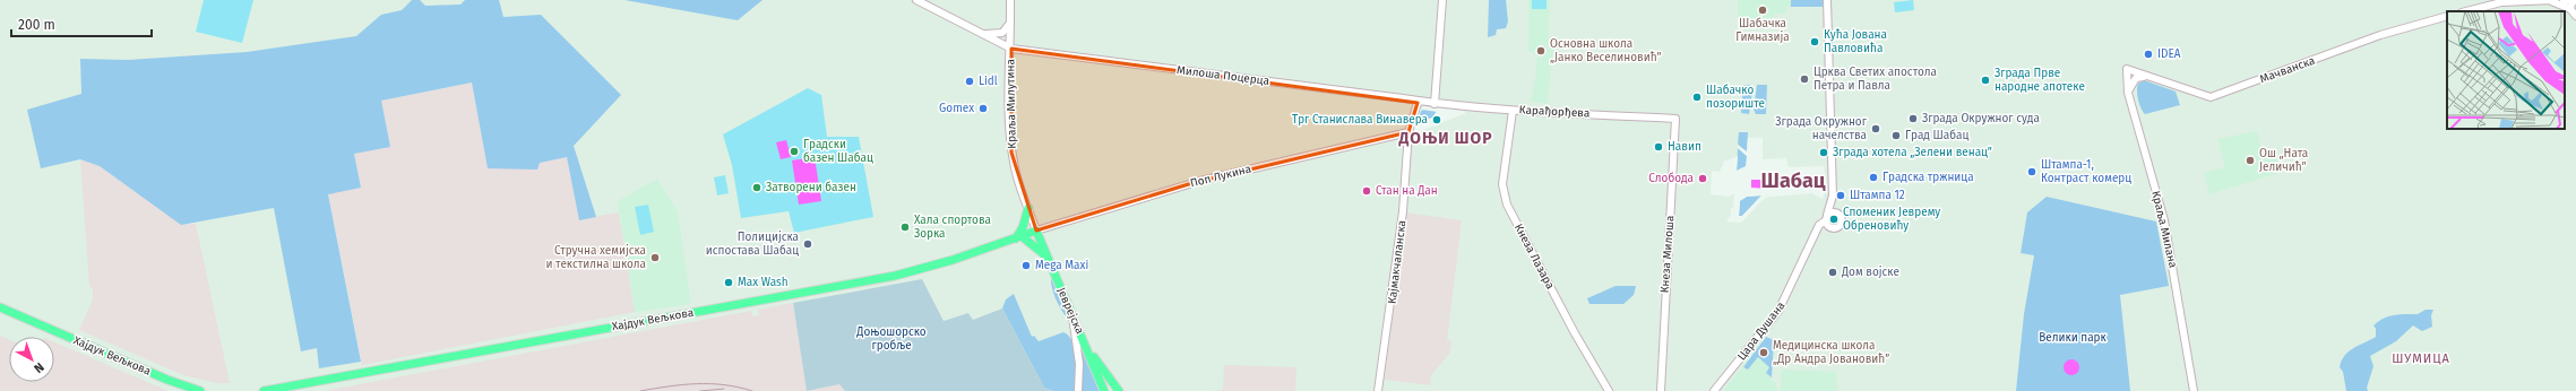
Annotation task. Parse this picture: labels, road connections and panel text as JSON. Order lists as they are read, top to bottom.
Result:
{
  "streets": {
    "main road": ["Јеврејска", "Хајдук Вељкова"],
    "street": [
      "Мачванска",
      "Милоша Поцерца",
      "Краља Милутина",
      "Карађорђева",
      "Поп Лукина",
      "Краља Милана",
      "Кнеза Милоша",
      "Кнеза Лазара",
      "Кајмакчаланска",
      "Цара Душана"
    ]
  },
  "crossings": [
    ["Мачванска", "Краља Милана"],
    ["Милоша Поцерца", "Краља Милутина"],
    ["Милоша Поцерца", "Карађорђева"],
    ["Милоша Поцерца", "Кајмакчаланска"],
    ["Краља Милутина", "Поп Лукина"],
    ["Краља Милутина", "Јеврејска"],
    ["Краља Милутина", "Хајдук Вељкова"],
    ["Карађорђева", "Кнеза Милоша"],
    ["Карађорђева", "Кнеза Лазара"],
    ["Поп Лукина", "Кајмакчаланска"],
    ["Поп Лукина", "Јеврејска"],
    ["Поп Лукина", "Хајдук Вељкова"],
    ["Јеврејска", "Хајдук Вељкова"]
  ],
  "districts": ["ДОЊИ ШОР", "Шабац", "ШУМИЦА"],
  "parks": ["Доњошорско гробље", "Велики парк"],
  "places": [
    "Шабачка Гимназија",
    "Кућа Јована Павловића",
    "Основна школа „Јанко Веселиновић”",
    "IDEA",
    "Црква Светих апостола Петра и Павла",
    "Зграда Прве народне апотеке",
    "Lidl",
    "Шабачко позориште",
    "Gomex",
    "Зграда Окружног суда",
    "Трг Станислава Винавера",
    "Зграда Окружног начелства",
    "Град Шабац",
    "Навип",
    "Градски базен Шабац",
    "Зграда хотела „Зелени венац”",
    "Ош „Ната Јеличић”",
    "Штампа-1, Контраст комерц",
    "Градска тржница",
    "Слобода",
    "Затворени базен",
    "Стан на Дан",
    "Штампа 12",
    "Споменик Јеврему Обреновићу",
    "Хала спортова Зорка",
    "Полицијска испостава Шабац",
    "Стручна хемијска и текстилна школа",
    "Mega Maxi",
    "Дом војске",
    "Max Wash",
    "Медицинска школа „Др Андра Јовановић”"
  ],
  "scale_bar": "200 m",
  "north": "bottom right"
}
